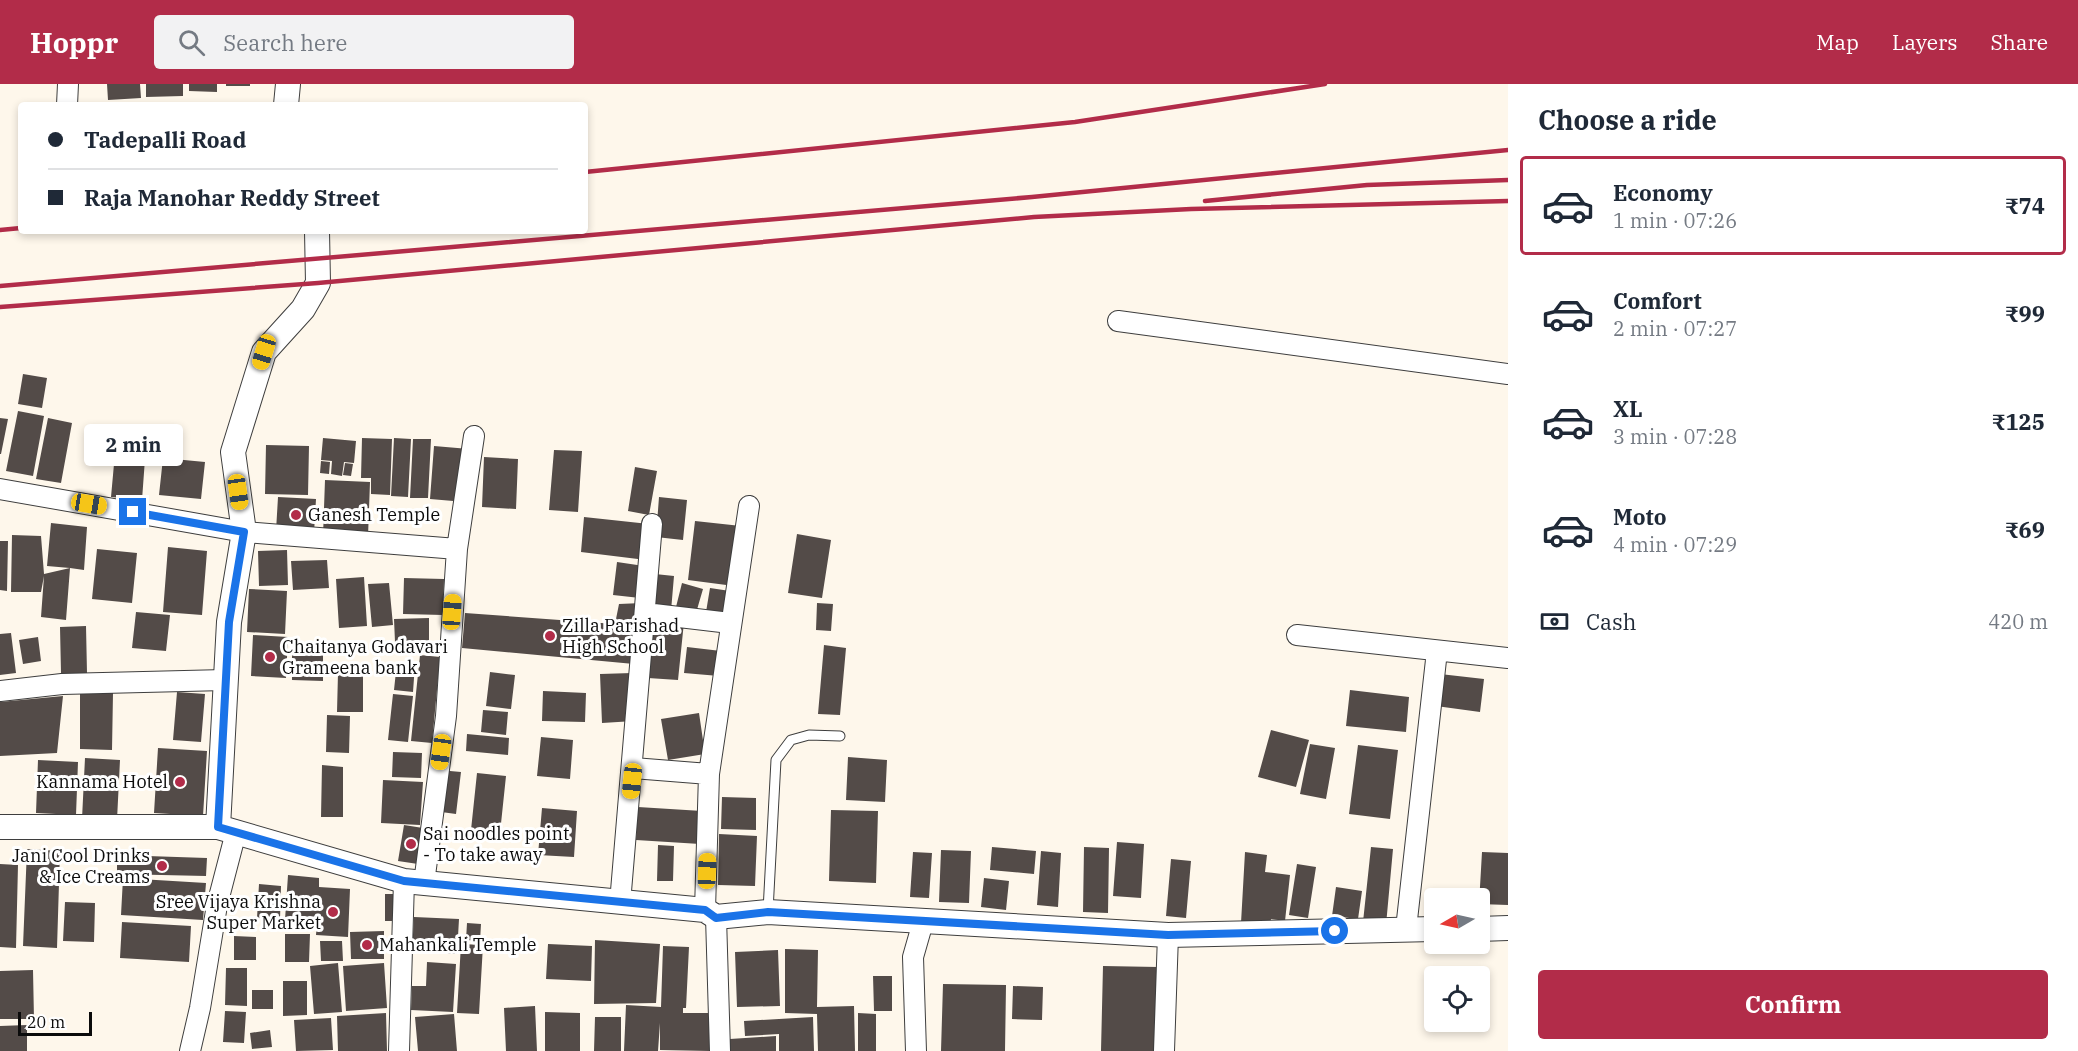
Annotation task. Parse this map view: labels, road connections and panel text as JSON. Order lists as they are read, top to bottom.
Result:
{
  "places": [
    "Ganesh Temple",
    "Zilla Parishad High School",
    "Chaitanya Godavari Grameena bank",
    "Kannama Hotel",
    "Sai noodles point - To take away",
    "Jani Cool Drinks & Ice Creams",
    "Sree Vijaya Krishna Super Market",
    "Mahankali Temple"
  ],
  "scale_bar": "20 m",
  "north": "left",
  "page": {
    "header": "Hoppr",
    "search": "Search here",
    "nav": ["Map", "Layers", "Share"],
    "heading": "Choose a ride",
    "banner": ["Tadepalli Road", "Raja Manohar Reddy Street"],
    "list": [
      {
        "name": "Economy",
        "note": "1 min · 07:26",
        "value": "₹74"
      },
      {
        "name": "Comfort",
        "note": "2 min · 07:27",
        "value": "₹99"
      },
      {
        "name": "XL",
        "note": "3 min · 07:28",
        "value": "₹125"
      },
      {
        "name": "Moto",
        "note": "4 min · 07:29",
        "value": "₹69"
      }
    ],
    "bubble": "2 min",
    "pay": ["Cash", "420 m"],
    "buttons": "Confirm",
    "scale": "20 m"
  }
}
